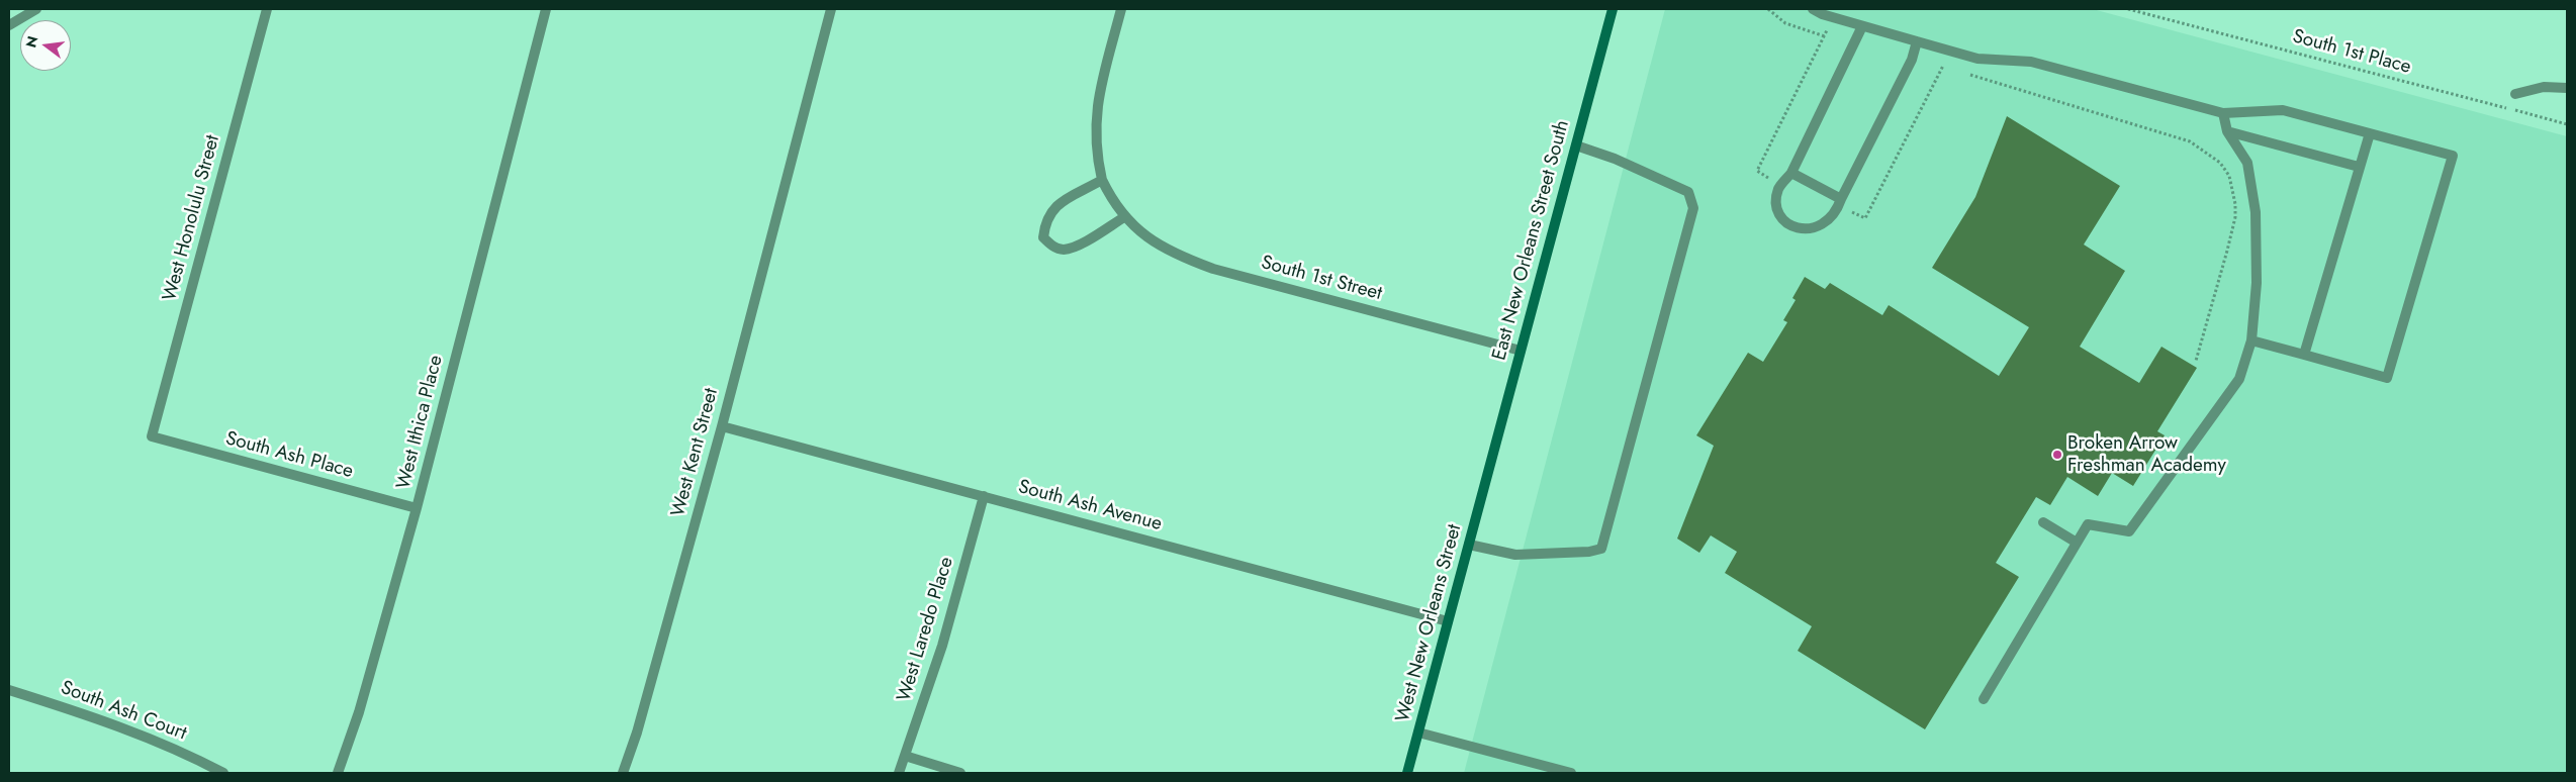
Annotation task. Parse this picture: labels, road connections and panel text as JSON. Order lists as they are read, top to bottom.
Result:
{
  "streets": {
    "main road": ["East New Orleans Street South", "West New Orleans Street"],
    "street": [
      "West Honolulu Street",
      "South 1st Street",
      "West Ithica Place",
      "West Kent Street",
      "South Ash Place",
      "South Ash Avenue",
      "West Laredo Place",
      "South Ash Court"
    ],
    "path": ["South 1st Place"]
  },
  "crossings": [
    ["West Honolulu Street", "South Ash Place"],
    ["East New Orleans Street South", "South 1st Street"],
    ["East New Orleans Street South", "West New Orleans Street"],
    ["West Ithica Place", "South Ash Place"],
    ["West Kent Street", "South Ash Avenue"],
    ["South Ash Avenue", "West New Orleans Street"],
    ["South Ash Avenue", "West Laredo Place"]
  ],
  "places": ["Broken Arrow Freshman Academy"],
  "north": "left"
}
